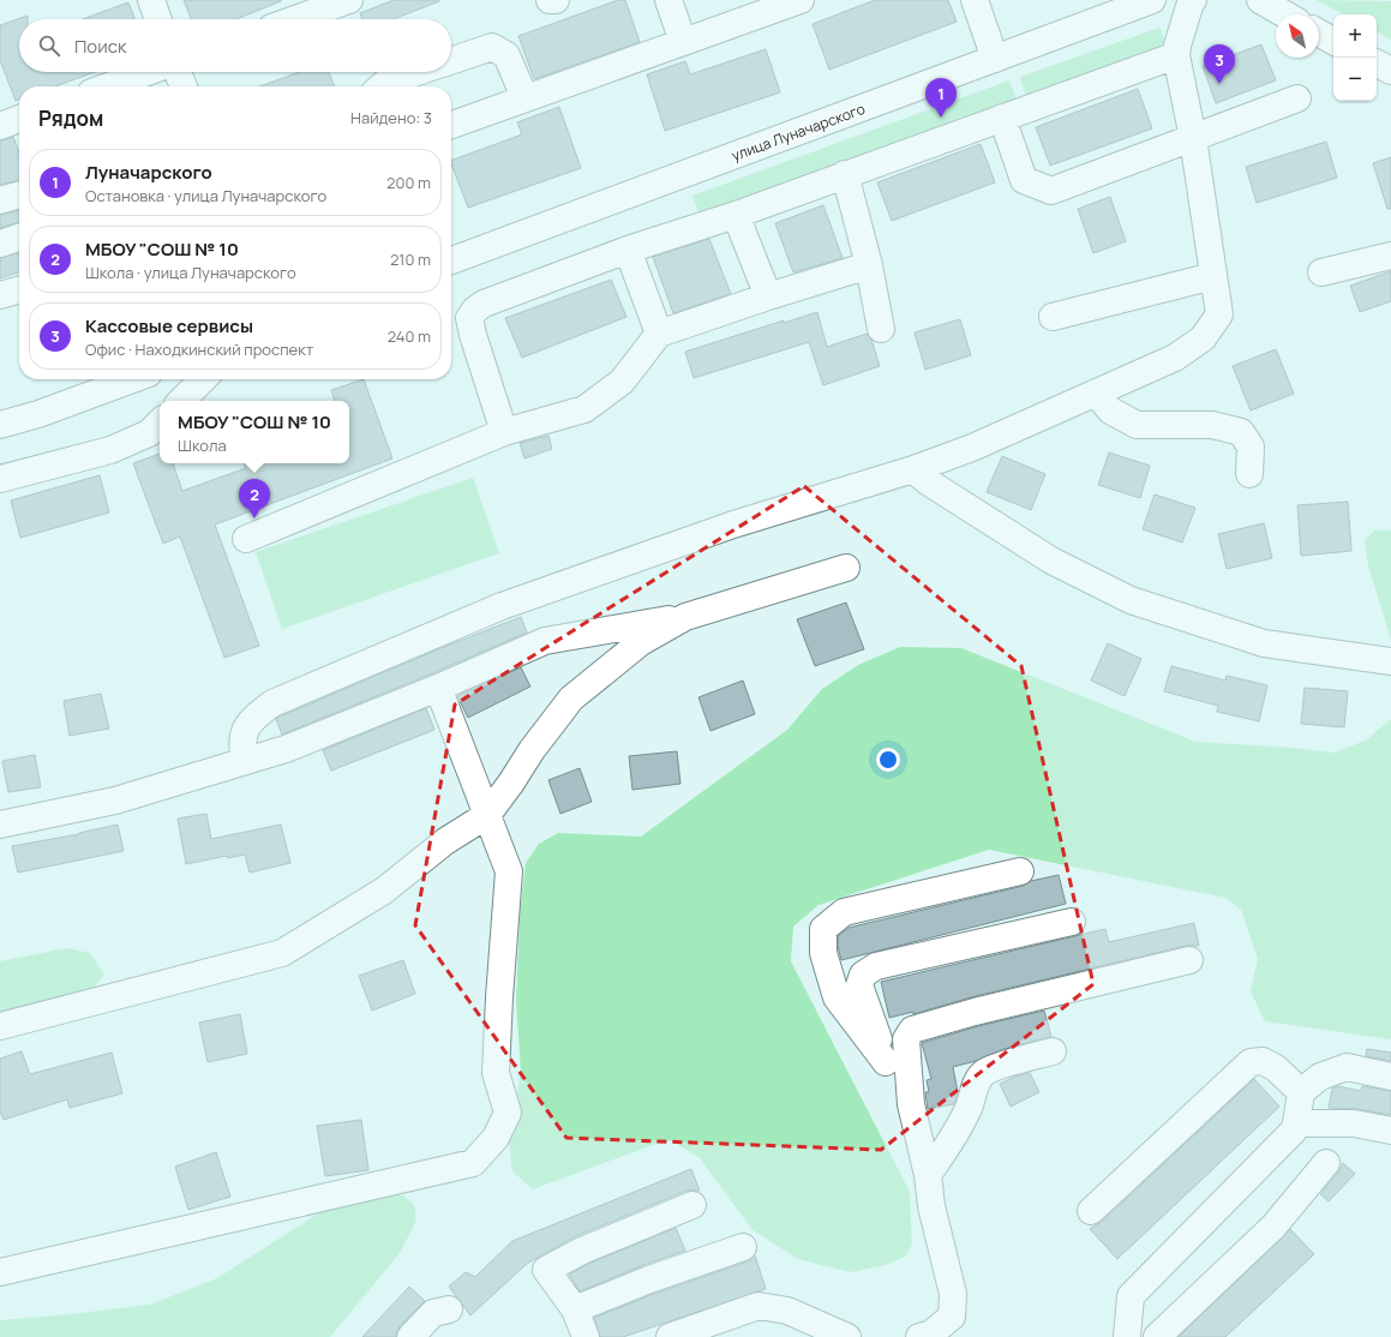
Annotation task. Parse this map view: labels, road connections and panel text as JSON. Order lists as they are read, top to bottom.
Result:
{
  "streets": {
    "street": ["улица Луначарского"]
  },
  "north": "top left",
  "page": {
    "map_buttons": ["+", "−"],
    "search": "Поиск",
    "pins": ["3", "1", "2"],
    "heading": ["Рядом", "Найдено: 3"],
    "list": [
      {
        "mark": "1",
        "name": "Луначарского",
        "note": "Остановка · улица Луначарского",
        "value": "200 m"
      },
      {
        "mark": "2",
        "name": "МБОУ \"СОШ № 10",
        "note": "Школа · улица Луначарского",
        "value": "210 m"
      },
      {
        "mark": "3",
        "name": "Кассовые сервисы",
        "note": "Офис · Находкинский проспект",
        "value": "240 m"
      }
    ],
    "popup": ["МБОУ \"СОШ № 10", "Школа"]
  }
}
